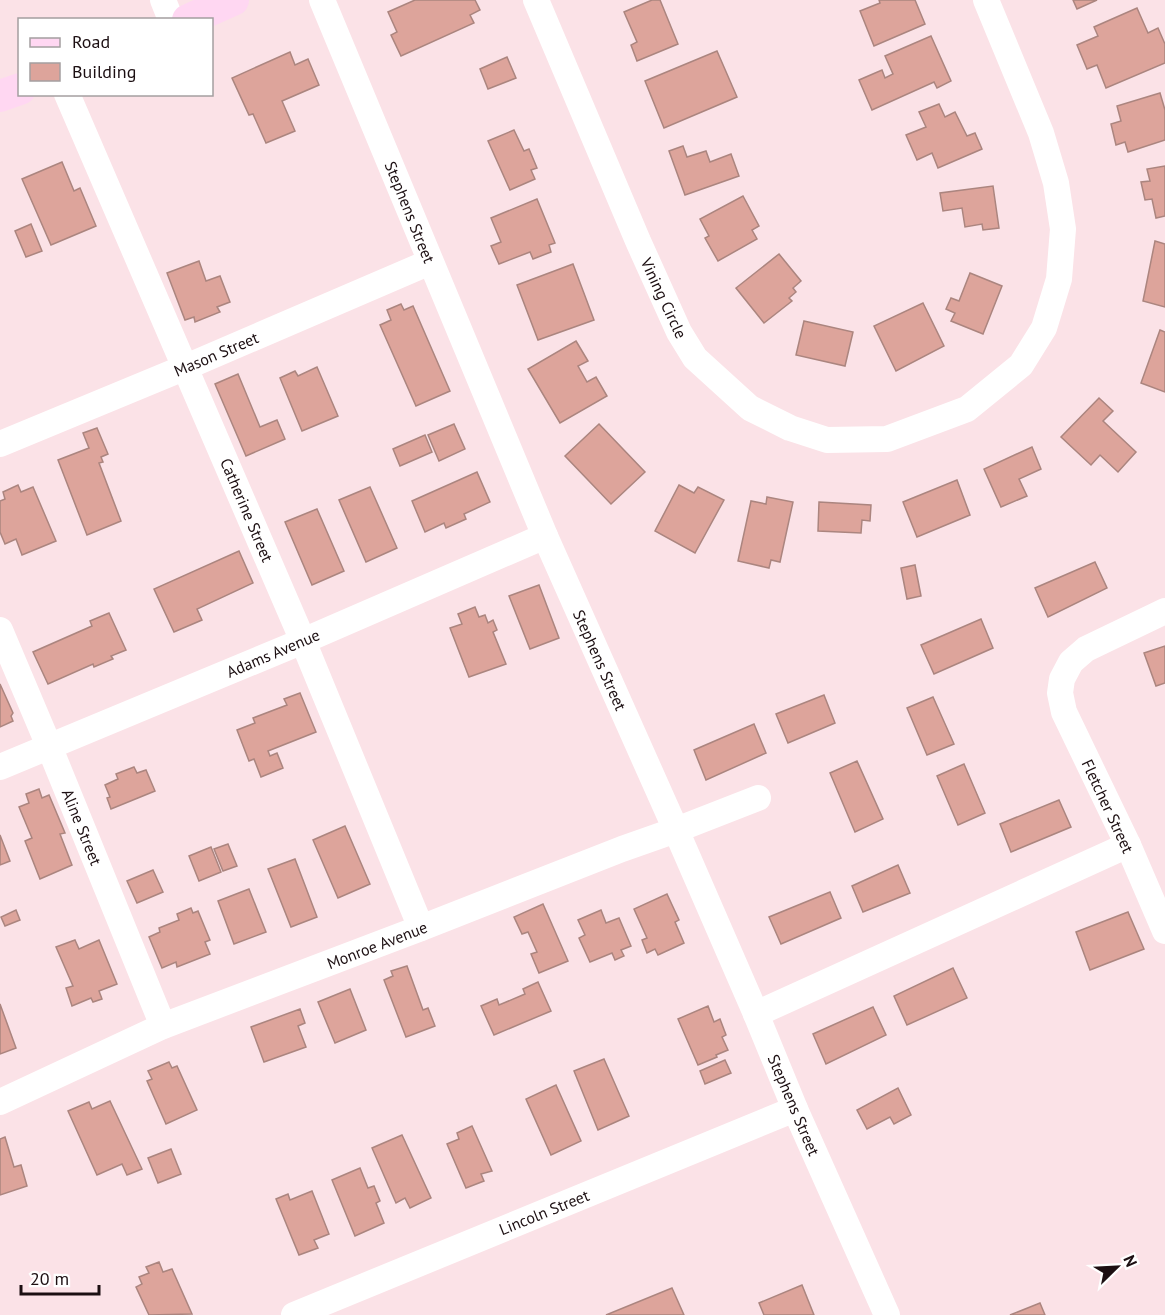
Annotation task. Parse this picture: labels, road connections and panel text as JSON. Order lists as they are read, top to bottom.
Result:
{
  "streets": {
    "street": [
      "Stephens Street",
      "Vining Circle",
      "Mason Street",
      "Catherine Street",
      "Adams Avenue",
      "Fletcher Street",
      "Aline Street",
      "Monroe Avenue",
      "Lincoln Street"
    ]
  },
  "crossings": [
    ["Stephens Street", "Mason Street"],
    ["Stephens Street", "Adams Avenue"],
    ["Stephens Street", "Monroe Avenue"],
    ["Stephens Street", "Lincoln Street"],
    ["Mason Street", "Catherine Street"],
    ["Catherine Street", "Adams Avenue"],
    ["Catherine Street", "Monroe Avenue"],
    ["Adams Avenue", "Aline Street"],
    ["Aline Street", "Monroe Avenue"]
  ],
  "legend": ["Road", "Building"],
  "scale_bar": "20 m",
  "north": "top right"
}
